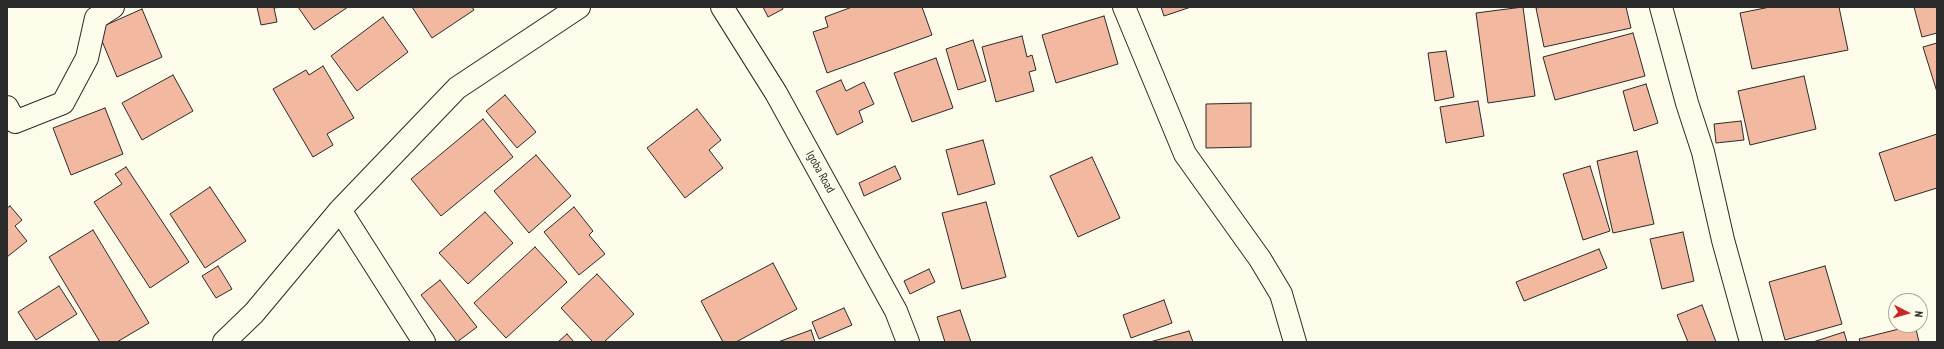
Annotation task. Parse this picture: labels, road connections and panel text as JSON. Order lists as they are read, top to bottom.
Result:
{
  "streets": {
    "street": ["Igoba Road"]
  },
  "north": "right"
}
